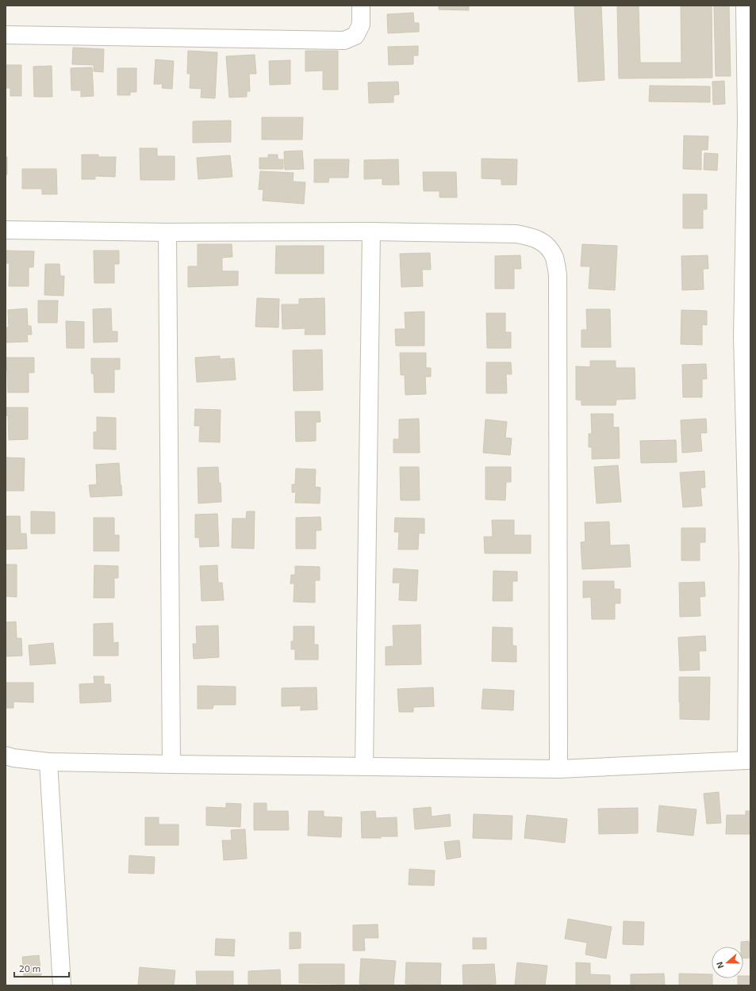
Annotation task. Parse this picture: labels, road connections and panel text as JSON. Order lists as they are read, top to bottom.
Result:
{
  "scale_bar": "20 m",
  "north": "left"
}
